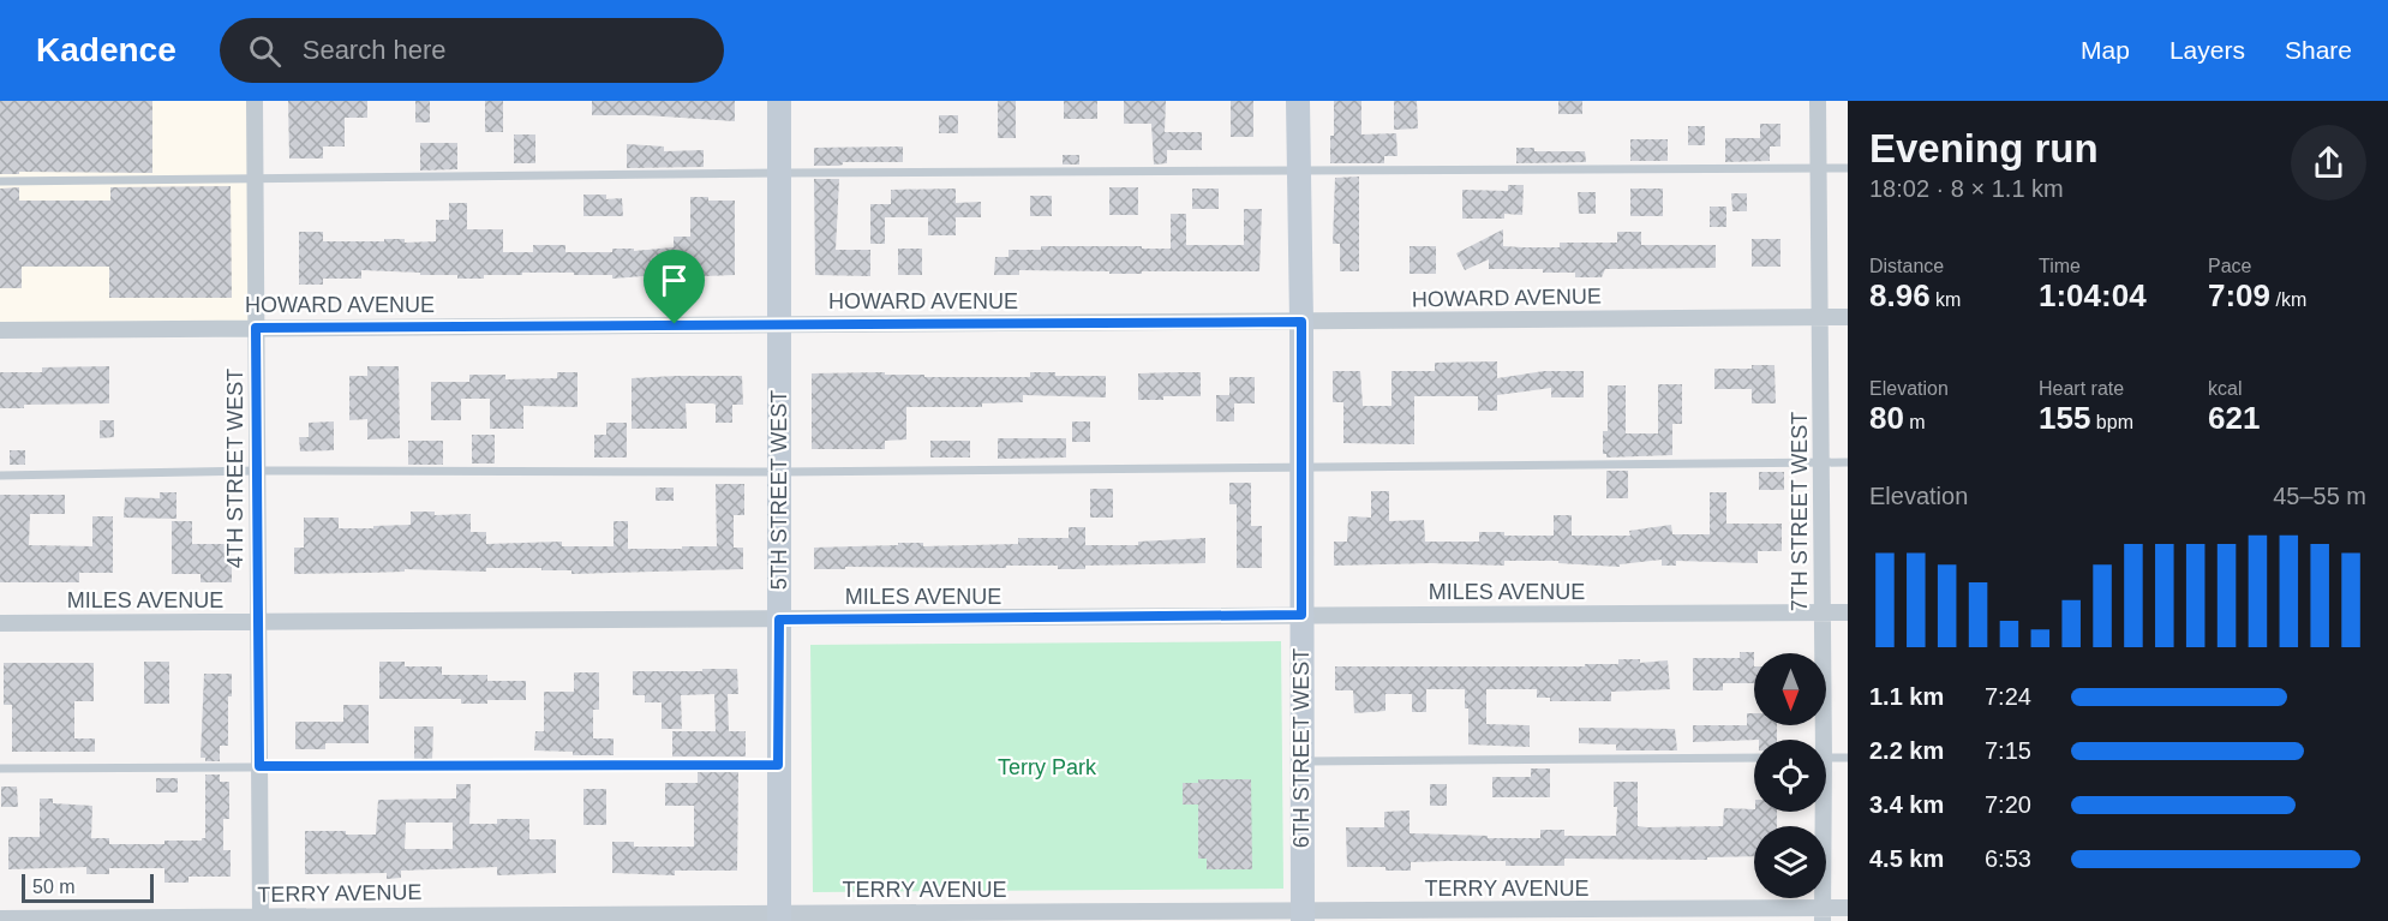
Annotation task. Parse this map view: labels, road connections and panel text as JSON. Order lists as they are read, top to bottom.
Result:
{
  "streets": {
    "street": [
      "HOWARD AVENUE",
      "4TH STREET WEST",
      "5TH STREET WEST",
      "7TH STREET WEST",
      "MILES AVENUE",
      "6TH STREET WEST",
      "TERRY AVENUE"
    ]
  },
  "crossings": [
    ["HOWARD AVENUE", "4TH STREET WEST"],
    ["HOWARD AVENUE", "5TH STREET WEST"],
    ["HOWARD AVENUE", "7TH STREET WEST"],
    ["HOWARD AVENUE", "6TH STREET WEST"],
    ["4TH STREET WEST", "MILES AVENUE"],
    ["4TH STREET WEST", "TERRY AVENUE"],
    ["5TH STREET WEST", "MILES AVENUE"],
    ["5TH STREET WEST", "TERRY AVENUE"],
    ["7TH STREET WEST", "MILES AVENUE"],
    ["7TH STREET WEST", "TERRY AVENUE"],
    ["MILES AVENUE", "6TH STREET WEST"],
    ["6TH STREET WEST", "TERRY AVENUE"]
  ],
  "parks": ["Terry Park"],
  "scale_bar": "50 m",
  "north": "bottom",
  "page": {
    "header": "Kadence",
    "search": "Search here",
    "nav": ["Map", "Layers", "Share"],
    "heading": ["Evening run", "18:02 · 8 × 1.1 km"],
    "stats": [
      ["Distance", "8.96 km"],
      ["Time", "1:04:04"],
      ["Pace", "7:09 /km"],
      ["Elevation", "80 m"],
      ["Heart rate", "155 bpm"],
      ["kcal", "621"]
    ],
    "chart": ["Elevation", "45–55 m"],
    "list": [
      {
        "name": "1.1 km",
        "note": "7:24"
      },
      {
        "name": "2.2 km",
        "note": "7:15"
      },
      {
        "name": "3.4 km",
        "note": "7:20"
      },
      {
        "name": "4.5 km",
        "note": "6:53"
      }
    ],
    "scale": "50 m"
  }
}
